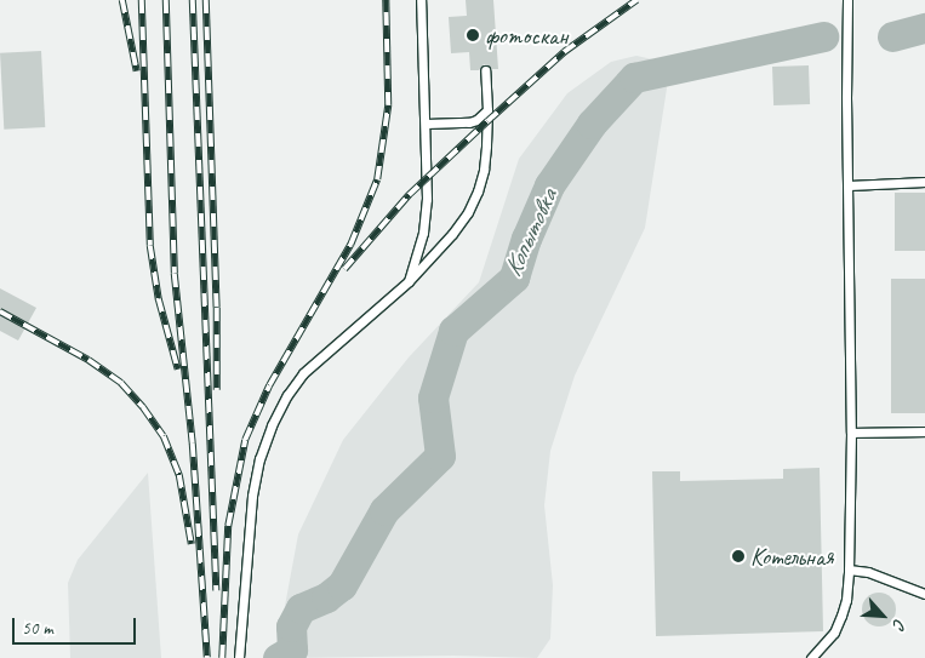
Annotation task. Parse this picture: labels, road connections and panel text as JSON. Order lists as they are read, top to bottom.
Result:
{
  "water": ["Копытовка"],
  "places": ["фотоскан", "Котельная"],
  "scale_bar": "50 m",
  "north": "bottom right"
}
